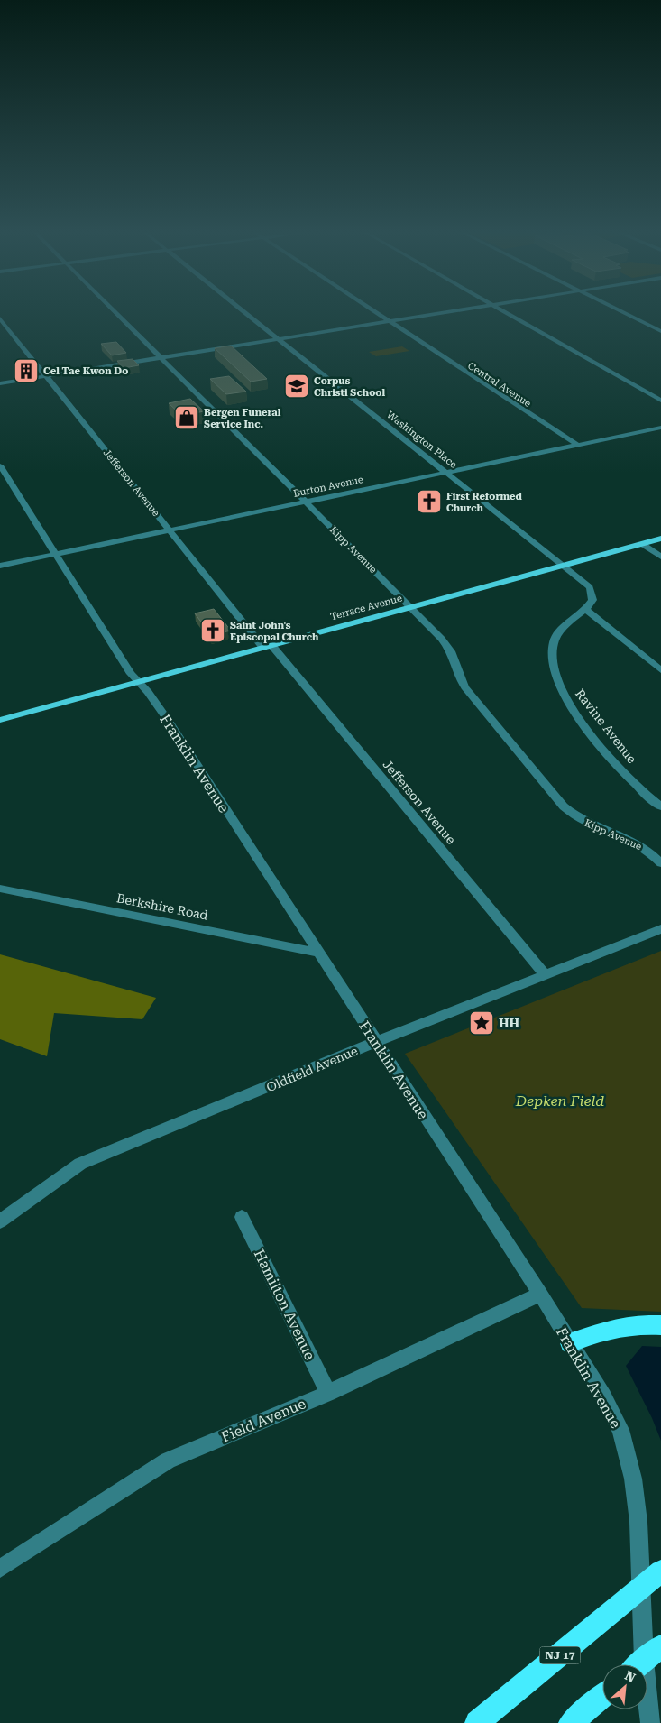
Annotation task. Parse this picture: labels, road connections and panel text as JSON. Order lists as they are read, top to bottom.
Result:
{
  "streets": {
    "highway": ["NJ 17"],
    "main road": ["Terrace Avenue"],
    "street": [
      "Central Avenue",
      "Washington Place",
      "Jefferson Avenue",
      "Burton Avenue",
      "Kipp Avenue",
      "Ravine Avenue",
      "Franklin Avenue",
      "Berkshire Road",
      "Oldfield Avenue",
      "Hamilton Avenue",
      "Field Avenue"
    ]
  },
  "crossings": [
    ["Central Avenue", "Burton Avenue"],
    ["Washington Place", "Burton Avenue"],
    ["Washington Place", "Terrace Avenue"],
    ["Washington Place", "Ravine Avenue"],
    ["Jefferson Avenue", "Burton Avenue"],
    ["Jefferson Avenue", "Terrace Avenue"],
    ["Jefferson Avenue", "Oldfield Avenue"],
    ["Burton Avenue", "Kipp Avenue"],
    ["Burton Avenue", "Franklin Avenue"],
    ["Kipp Avenue", "Terrace Avenue"],
    ["Terrace Avenue", "Franklin Avenue"],
    ["Franklin Avenue", "Berkshire Road"],
    ["Franklin Avenue", "Oldfield Avenue"],
    ["Franklin Avenue", "Field Avenue"],
    ["Franklin Avenue", "NJ 17"],
    ["Hamilton Avenue", "Field Avenue"]
  ],
  "parks": ["Depken Field"],
  "places": {
    "building": ["Cel Tae Kwon Do"],
    "school or university": ["Corpus Christi School"],
    "shop": ["Bergen Funeral Service Inc."],
    "church": ["First Reformed Church", "Saint John's Episcopal Church"],
    "place": ["HH"]
  },
  "north": "top right"
}
